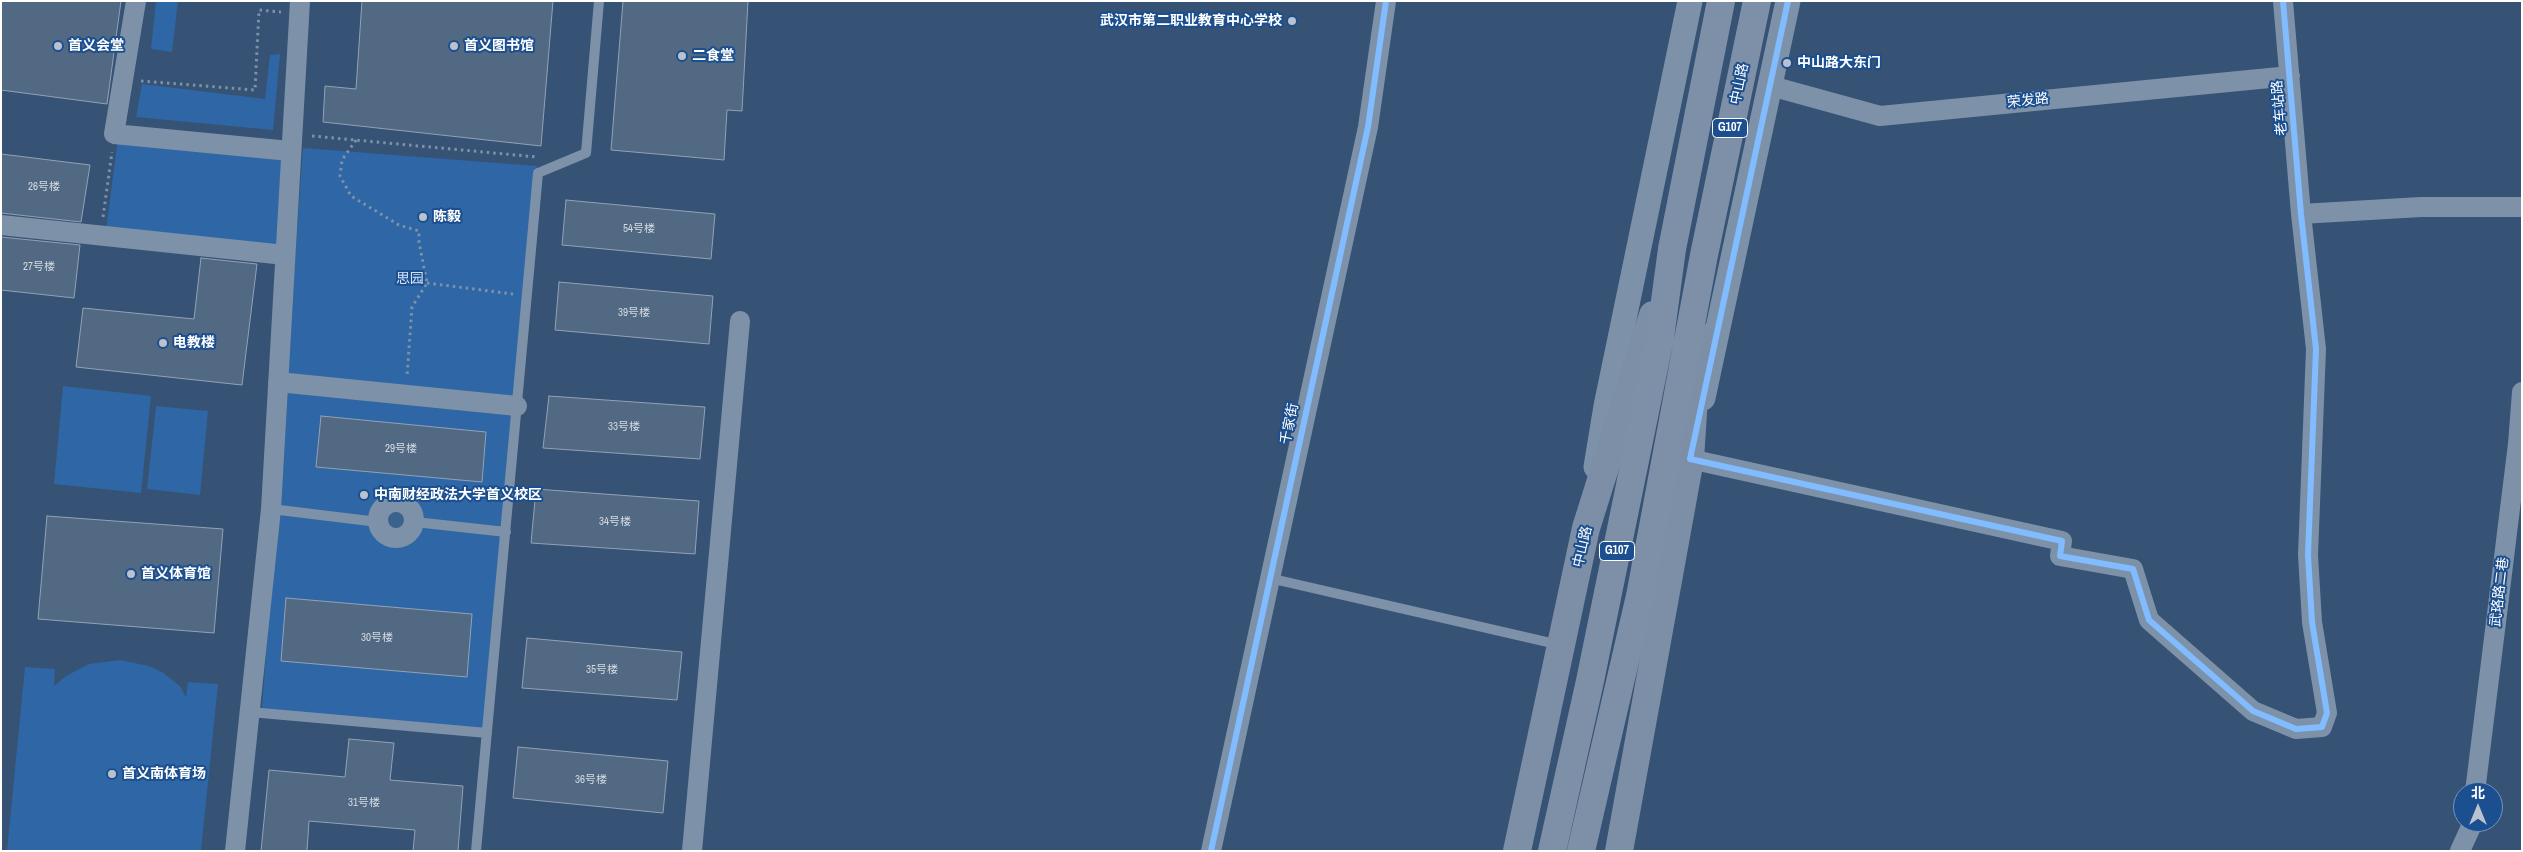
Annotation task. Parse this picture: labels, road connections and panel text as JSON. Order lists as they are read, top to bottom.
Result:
{
  "streets": {
    "highway": ["中山路", "G107"],
    "street": [
      "荣发路",
      "老车站路",
      "千家街",
      "武珞路二巷"
    ]
  },
  "crossings": [
    ["中山路", "老车站路"],
    ["荣发路", "老车站路"]
  ],
  "parks": ["思园"],
  "places": [
    "武汉市第二职业教育中心学校",
    "首义会堂",
    "首义图书馆",
    "二食堂",
    "中山路大东门",
    "陈毅",
    "电教楼",
    "中南财经政法大学首义校区",
    "首义体育馆",
    "首义南体育场"
  ],
  "house_numbers": [
    "26号楼",
    "54号楼",
    "27号楼",
    "39号楼",
    "33号楼",
    "29号楼",
    "34号楼",
    "30号楼",
    "35号楼",
    "36号楼",
    "31号楼"
  ],
  "north": "top"
}
